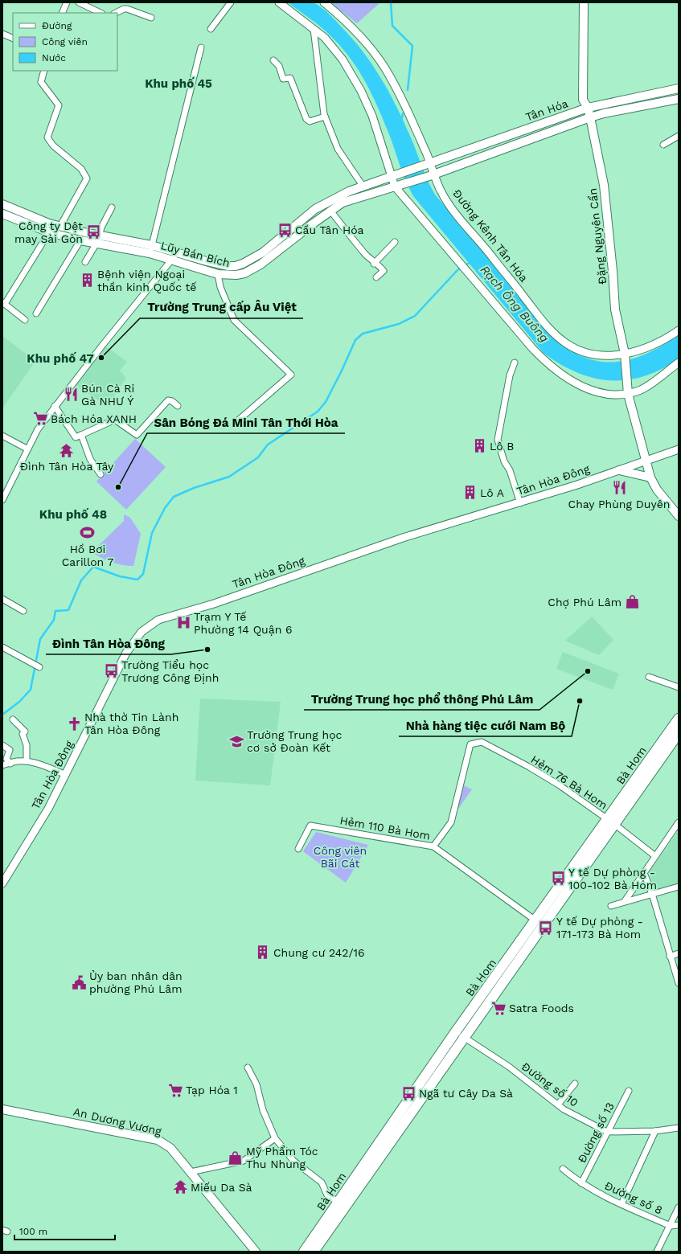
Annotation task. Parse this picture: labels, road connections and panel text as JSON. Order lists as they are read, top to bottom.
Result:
{
  "streets": {
    "main road": [
      "Tân Hóa",
      "Đặng Nguyên Cẩn",
      "Lũy Bán Bích",
      "Bà Hom",
      "An Dương Vương"
    ],
    "street": [
      "Đường Kênh Tân Hóa",
      "Tân Hòa Đông",
      "Hẻm 76 Bà Hom",
      "Hẻm 110 Bà Hom",
      "Đường số 10",
      "Đường số 13",
      "Đường số 8"
    ]
  },
  "crossings": [
    ["Tân Hóa", "Đường Kênh Tân Hóa"],
    ["Tân Hóa", "Đặng Nguyên Cẩn"],
    ["Đường Kênh Tân Hóa", "Đặng Nguyên Cẩn"],
    ["Bà Hom", "Hẻm 76 Bà Hom"],
    ["Bà Hom", "Hẻm 110 Bà Hom"],
    ["Bà Hom", "Đường số 10"],
    ["Hẻm 76 Bà Hom", "Hẻm 110 Bà Hom"],
    ["Đường số 10", "Đường số 13"],
    ["Đường số 13", "Đường số 8"]
  ],
  "districts": ["Khu phố 45", "Khu phố 47", "Khu phố 48"],
  "water": ["Rạch Ông Buông"],
  "parks": ["Công viên Bãi Cát"],
  "places": {
    "bus stop": [
      "Cầu Tân Hóa",
      "Công ty Dệt may Sài Gòn",
      "Trường Tiểu học Trương Công Định",
      "Y tế Dự phòng - 100-102 Bà Hom",
      "Y tế Dự phòng - 171-173 Bà Hom",
      "Ngã tư Cây Da Sà"
    ],
    "building": [
      "Bệnh viện Ngoại thần kinh Quốc tế",
      "Lô B",
      "Lô A",
      "Chung cư 242/16"
    ],
    "other": [
      "Trường Trung cấp Âu Việt",
      "Sân Bóng Đá Mini Tân Thới Hòa",
      "Đình Tân Hòa Đông",
      "Trường Trung học phổ thông Phú Lâm",
      "Nhà hàng tiệc cưới Nam Bộ"
    ],
    "restaurant": ["Bún Cà Ri Gà NHƯ Ý", "Chay Phùng Duyên"],
    "supermarket": ["Bách Hóa XANH", "Satra Foods", "Tạp Hóa 1"],
    "temple": ["Đình Tân Hòa Tây", "Miếu Da Sà"],
    "sports": ["Hồ Bơi Carillon 7"],
    "shop": ["Chợ Phú Lâm", "Mỹ Phẩm Tóc Thu Nhung"],
    "hospital": ["Trạm Y Tế Phường 14 Quận 6"],
    "church": ["Nhà thờ Tin Lành Tân Hòa Đông"],
    "school or university": ["Trường Trung học cơ sở Đoàn Kết"],
    "public building": ["Ủy ban nhân dân phường Phú Lâm"]
  },
  "legend": ["Đường", "Công viên", "Nước"],
  "scale_bar": "100 m"
}
